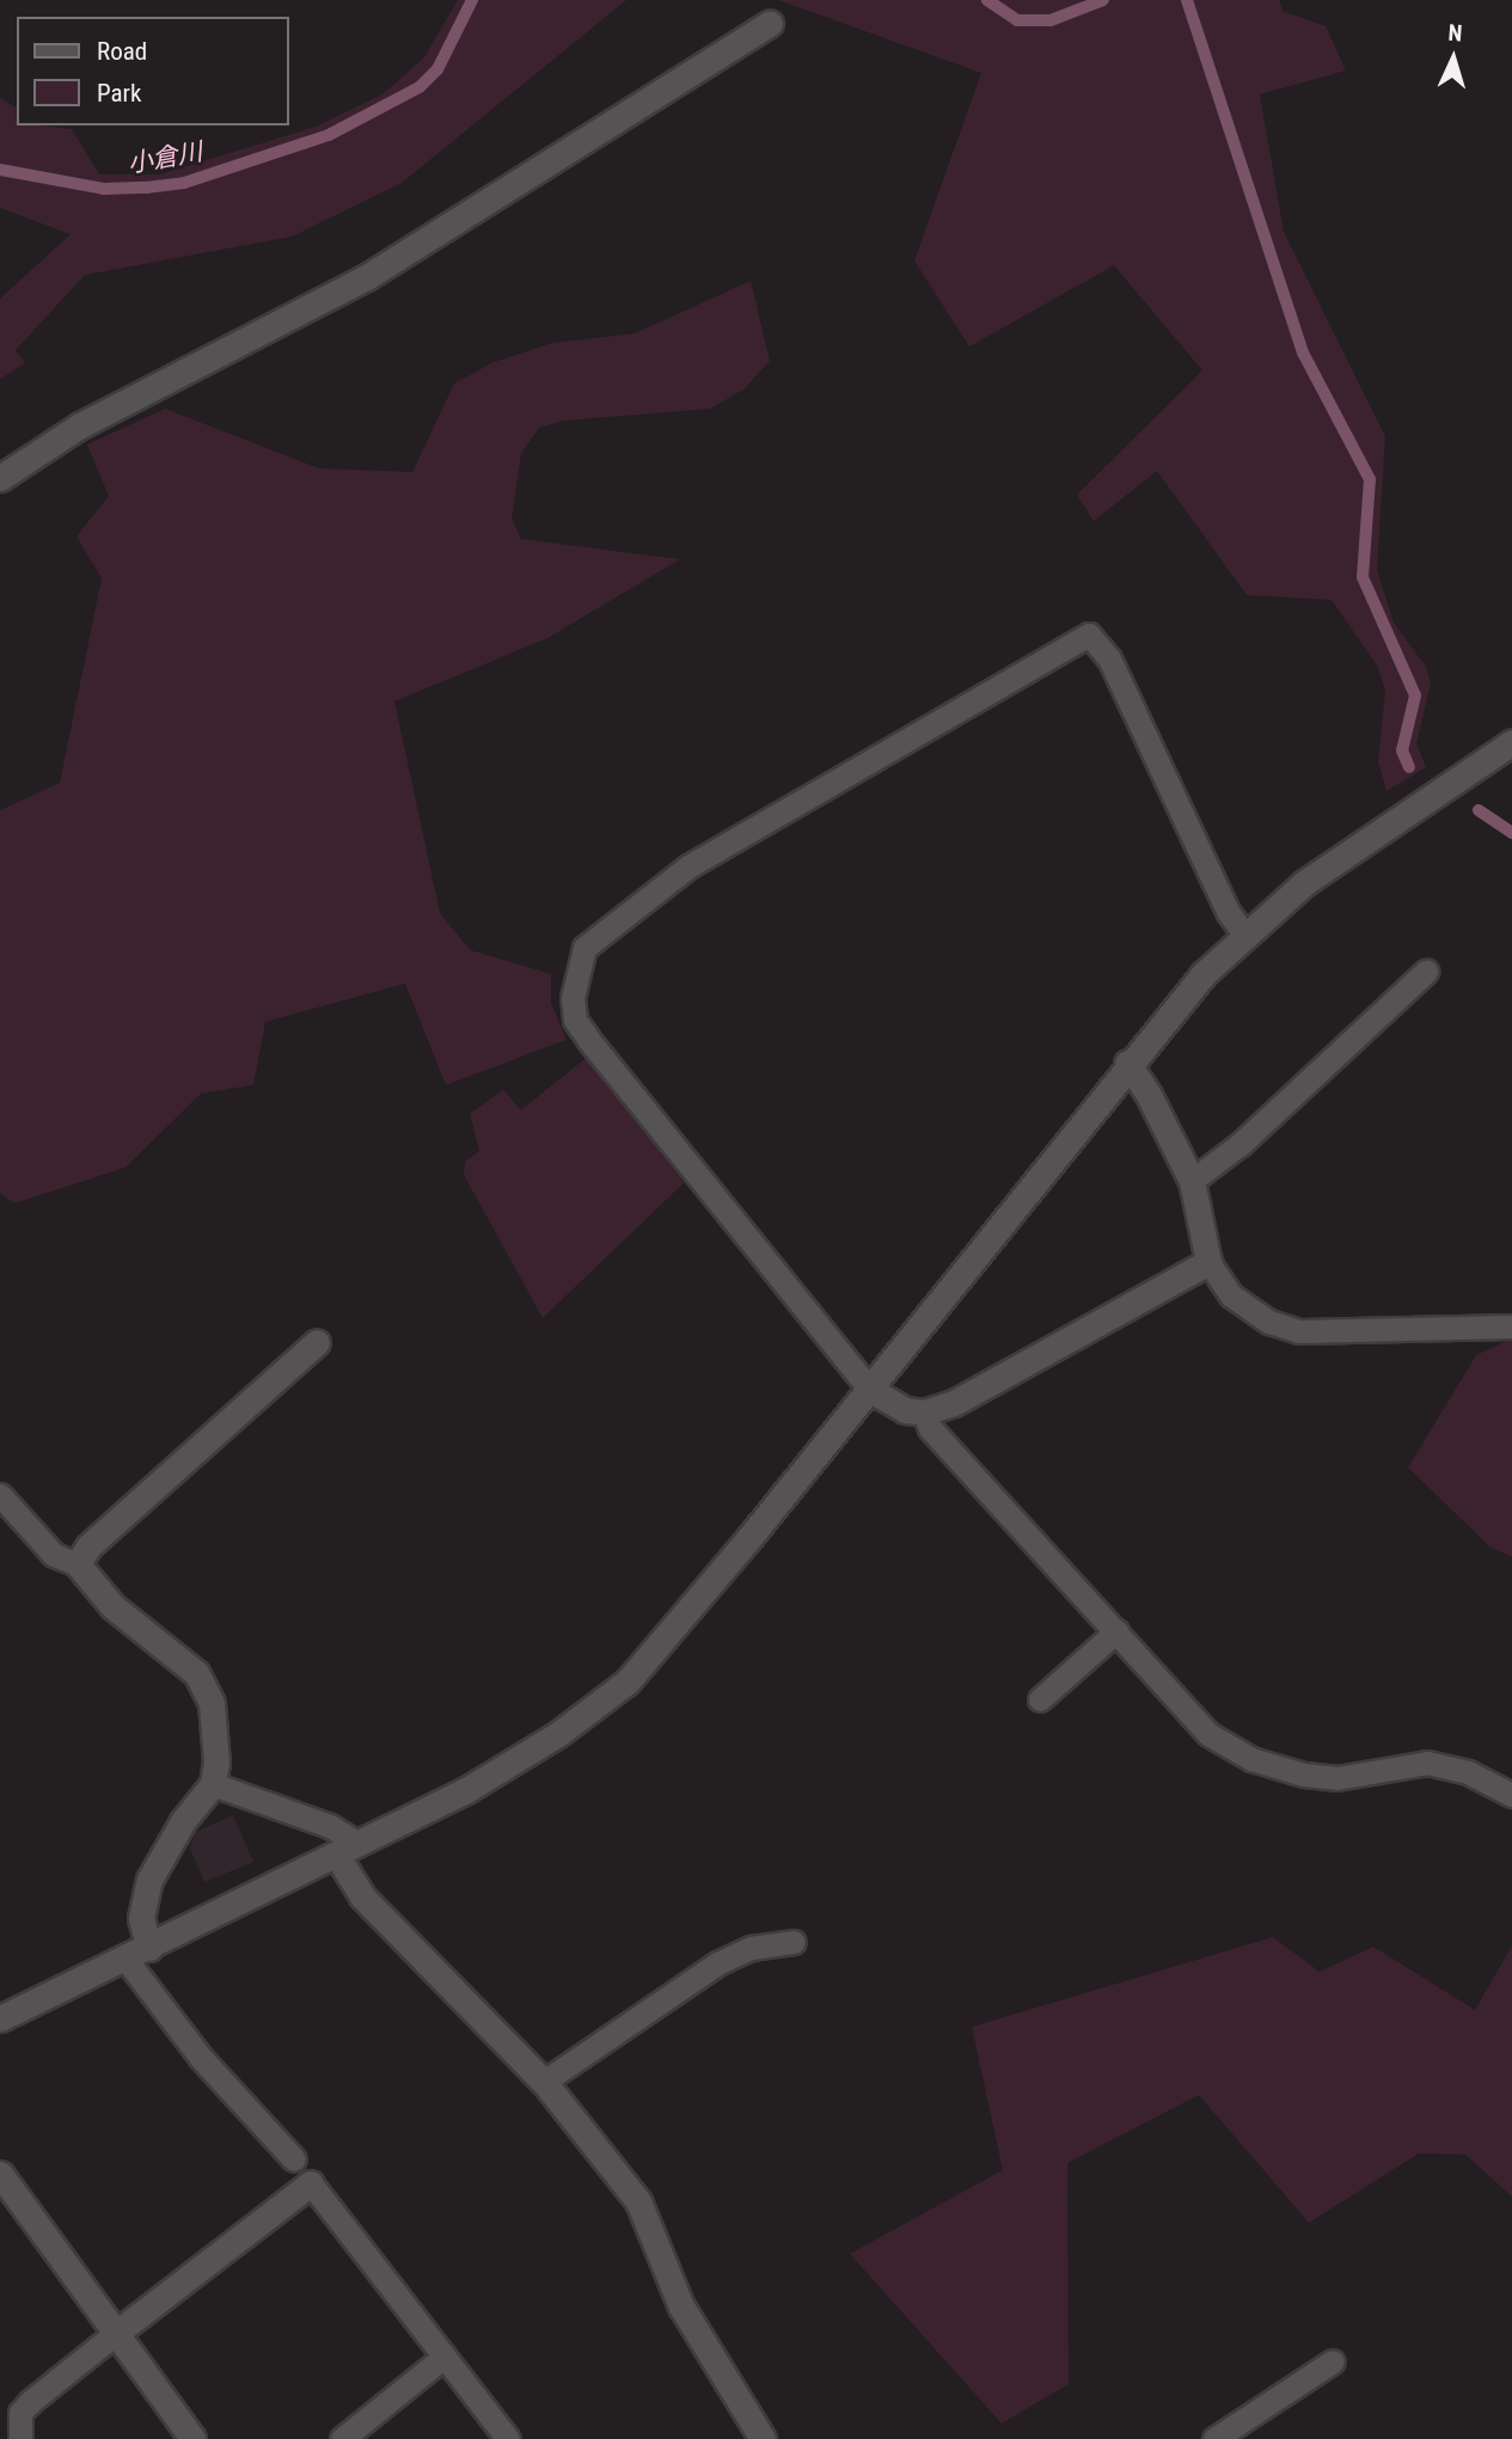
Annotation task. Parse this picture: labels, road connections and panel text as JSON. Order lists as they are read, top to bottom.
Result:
{
  "water": ["小倉川"],
  "legend": ["Road", "Park"],
  "north": "top"
}
